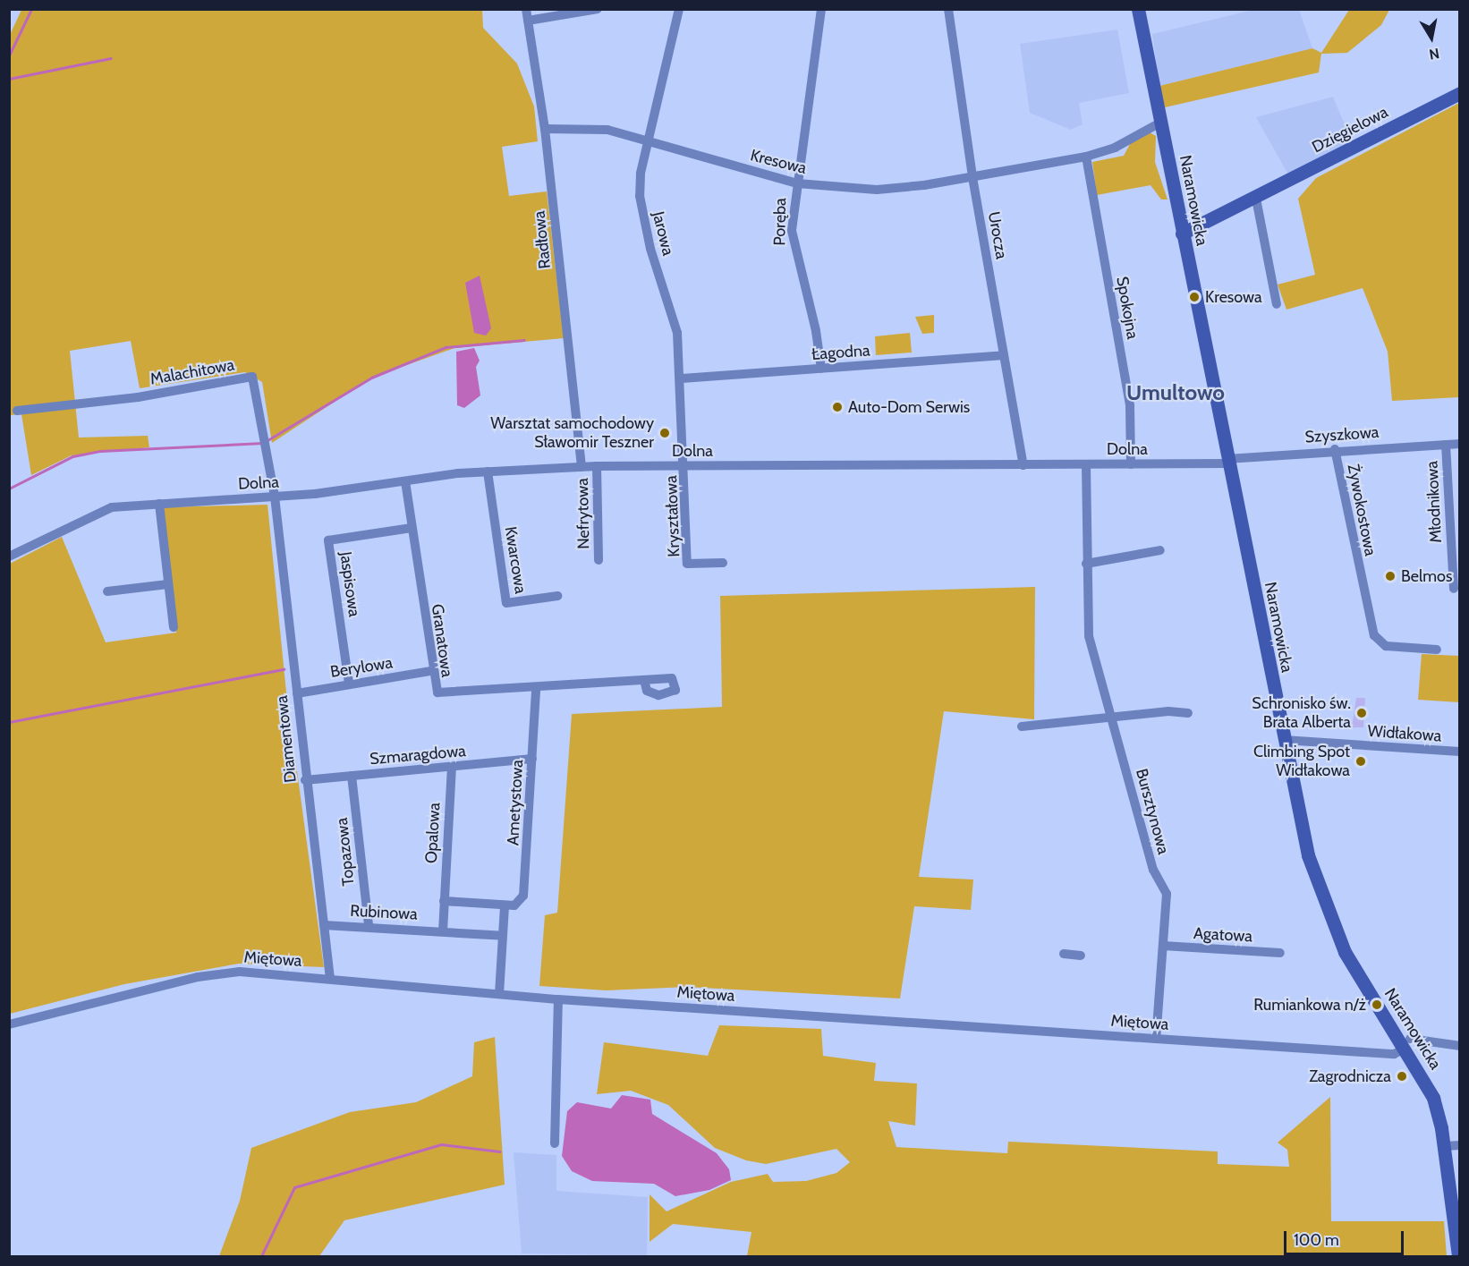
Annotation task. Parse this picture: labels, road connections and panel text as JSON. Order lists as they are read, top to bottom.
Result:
{
  "streets": {
    "street": [
      "Dzięgielowa",
      "Kresowa",
      "Naramowicka",
      "Poręba",
      "Jarowa",
      "Urocza",
      "Radłowa",
      "Spokojna",
      "Łagodna",
      "Malachitowa",
      "Szyszkowa",
      "Dolna",
      "Młodnikowa",
      "Żywokostowa",
      "Nefrytowa",
      "Kryształowa",
      "Kwarcowa",
      "Jaspisowa",
      "Granatowa",
      "Berylowa",
      "Widłakowa",
      "Diamentowa",
      "Szmaragdowa",
      "Ametystowa",
      "Bursztynowa",
      "Opalowa",
      "Topazowa",
      "Rubinowa",
      "Agatowa",
      "Miętowa"
    ]
  },
  "crossings": [
    ["Dzięgielowa", "Naramowicka"],
    ["Kresowa", "Naramowicka"],
    ["Kresowa", "Poręba"],
    ["Kresowa", "Jarowa"],
    ["Kresowa", "Urocza"],
    ["Kresowa", "Radłowa"],
    ["Kresowa", "Spokojna"],
    ["Naramowicka", "Szyszkowa"],
    ["Naramowicka", "Dolna"],
    ["Naramowicka", "Widłakowa"],
    ["Naramowicka", "Miętowa"],
    ["Poręba", "Łagodna"],
    ["Jarowa", "Łagodna"],
    ["Jarowa", "Dolna"],
    ["Jarowa", "Kryształowa"],
    ["Urocza", "Łagodna"],
    ["Urocza", "Dolna"],
    ["Radłowa", "Dolna"],
    ["Spokojna", "Dolna"],
    ["Malachitowa", "Dolna"],
    ["Malachitowa", "Diamentowa"],
    ["Szyszkowa", "Dolna"],
    ["Szyszkowa", "Młodnikowa"],
    ["Szyszkowa", "Żywokostowa"],
    ["Dolna", "Nefrytowa"],
    ["Dolna", "Kryształowa"],
    ["Dolna", "Kwarcowa"],
    ["Dolna", "Granatowa"],
    ["Dolna", "Diamentowa"],
    ["Dolna", "Bursztynowa"],
    ["Jaspisowa", "Granatowa"],
    ["Jaspisowa", "Berylowa"],
    ["Granatowa", "Berylowa"],
    ["Granatowa", "Ametystowa"],
    ["Berylowa", "Diamentowa"],
    ["Diamentowa", "Szmaragdowa"],
    ["Diamentowa", "Rubinowa"],
    ["Diamentowa", "Miętowa"],
    ["Szmaragdowa", "Ametystowa"],
    ["Szmaragdowa", "Opalowa"],
    ["Szmaragdowa", "Topazowa"],
    ["Bursztynowa", "Agatowa"],
    ["Bursztynowa", "Miętowa"],
    ["Topazowa", "Rubinowa"]
  ],
  "districts": ["Umultowo"],
  "places": [
    "Kresowa",
    "Auto-Dom Serwis",
    "Warsztat samochodowy Sławomir Teszner",
    "Belmos",
    "Schronisko św. Brata Alberta",
    "Climbing Spot Widłakowa",
    "Rumiankowa n/ż",
    "Zagrodnicza"
  ],
  "scale_bar": "100 m",
  "north": "bottom"
}
